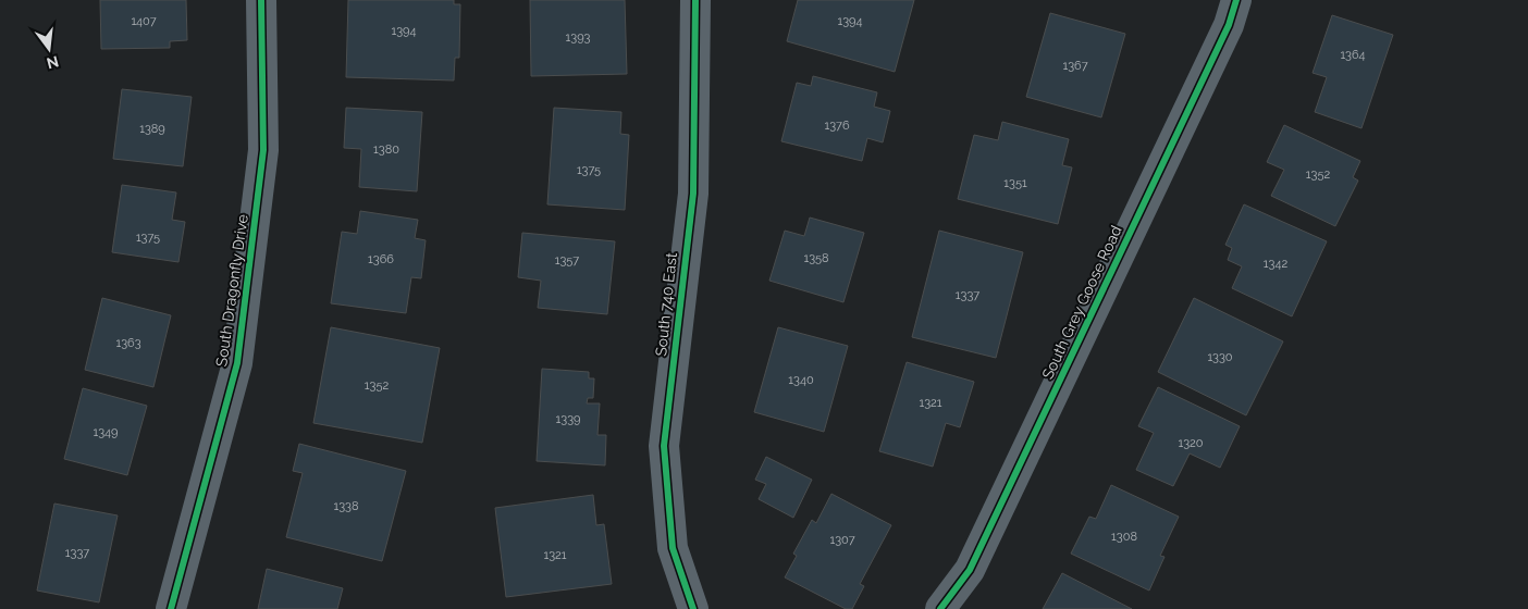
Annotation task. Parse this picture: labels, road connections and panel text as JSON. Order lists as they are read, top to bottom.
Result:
{
  "streets": {
    "street": ["South Dragonfly Drive", "South Grey Goose Road", "South 740 East"]
  },
  "house_numbers": [
    "1407",
    "1394",
    "1394",
    "1393",
    "1364",
    "1367",
    "1376",
    "1389",
    "1380",
    "1375",
    "1352",
    "1351",
    "1375",
    "1358",
    "1366",
    "1357",
    "1342",
    "1337",
    "1363",
    "1330",
    "1340",
    "1352",
    "1321",
    "1339",
    "1349",
    "1320",
    "1338",
    "1308",
    "1307",
    "1337",
    "1321"
  ],
  "north": "bottom"
}
